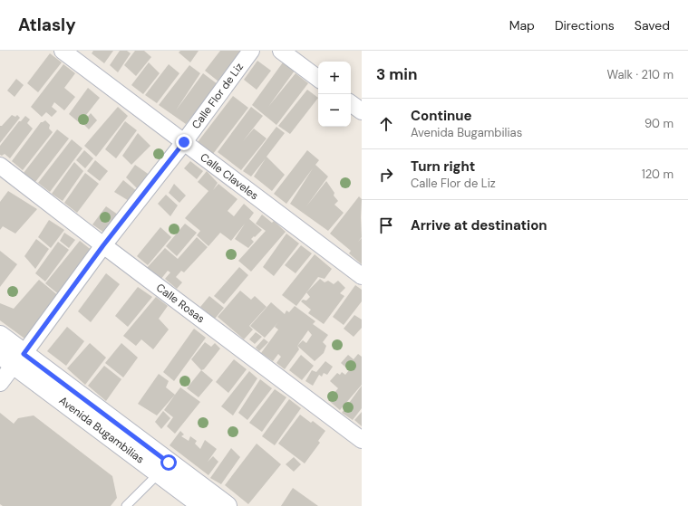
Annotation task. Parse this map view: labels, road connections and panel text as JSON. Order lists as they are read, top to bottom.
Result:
{
  "streets": {
    "main road": ["Avenida Bugambilias"],
    "street": ["Calle Flor de Liz", "Calle Claveles", "Calle Rosas"]
  },
  "crossings": [
    ["Calle Flor de Liz", "Calle Claveles"],
    ["Calle Flor de Liz", "Calle Rosas"],
    ["Calle Flor de Liz", "Avenida Bugambilias"]
  ],
  "page": {
    "header": "Atlasly",
    "nav": ["Map", "Directions", "Saved"],
    "heading": ["3 min", "Walk · 210 m"],
    "map_buttons": ["+", "−"],
    "list": [
      ["Continue", "Avenida Bugambilias", "90 m"],
      ["Turn right", "Calle Flor de Liz", "120 m"],
      "Arrive at destination"
    ]
  }
}
